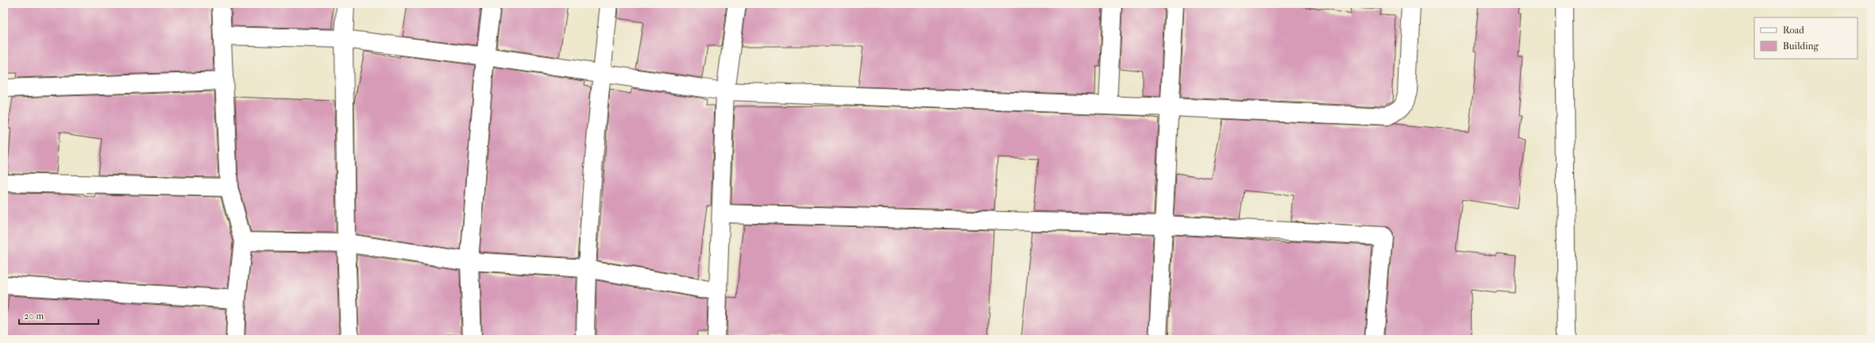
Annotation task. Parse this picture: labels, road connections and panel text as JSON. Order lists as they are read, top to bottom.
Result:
{
  "legend": ["Road", "Building"],
  "scale_bar": "20 m"
}
